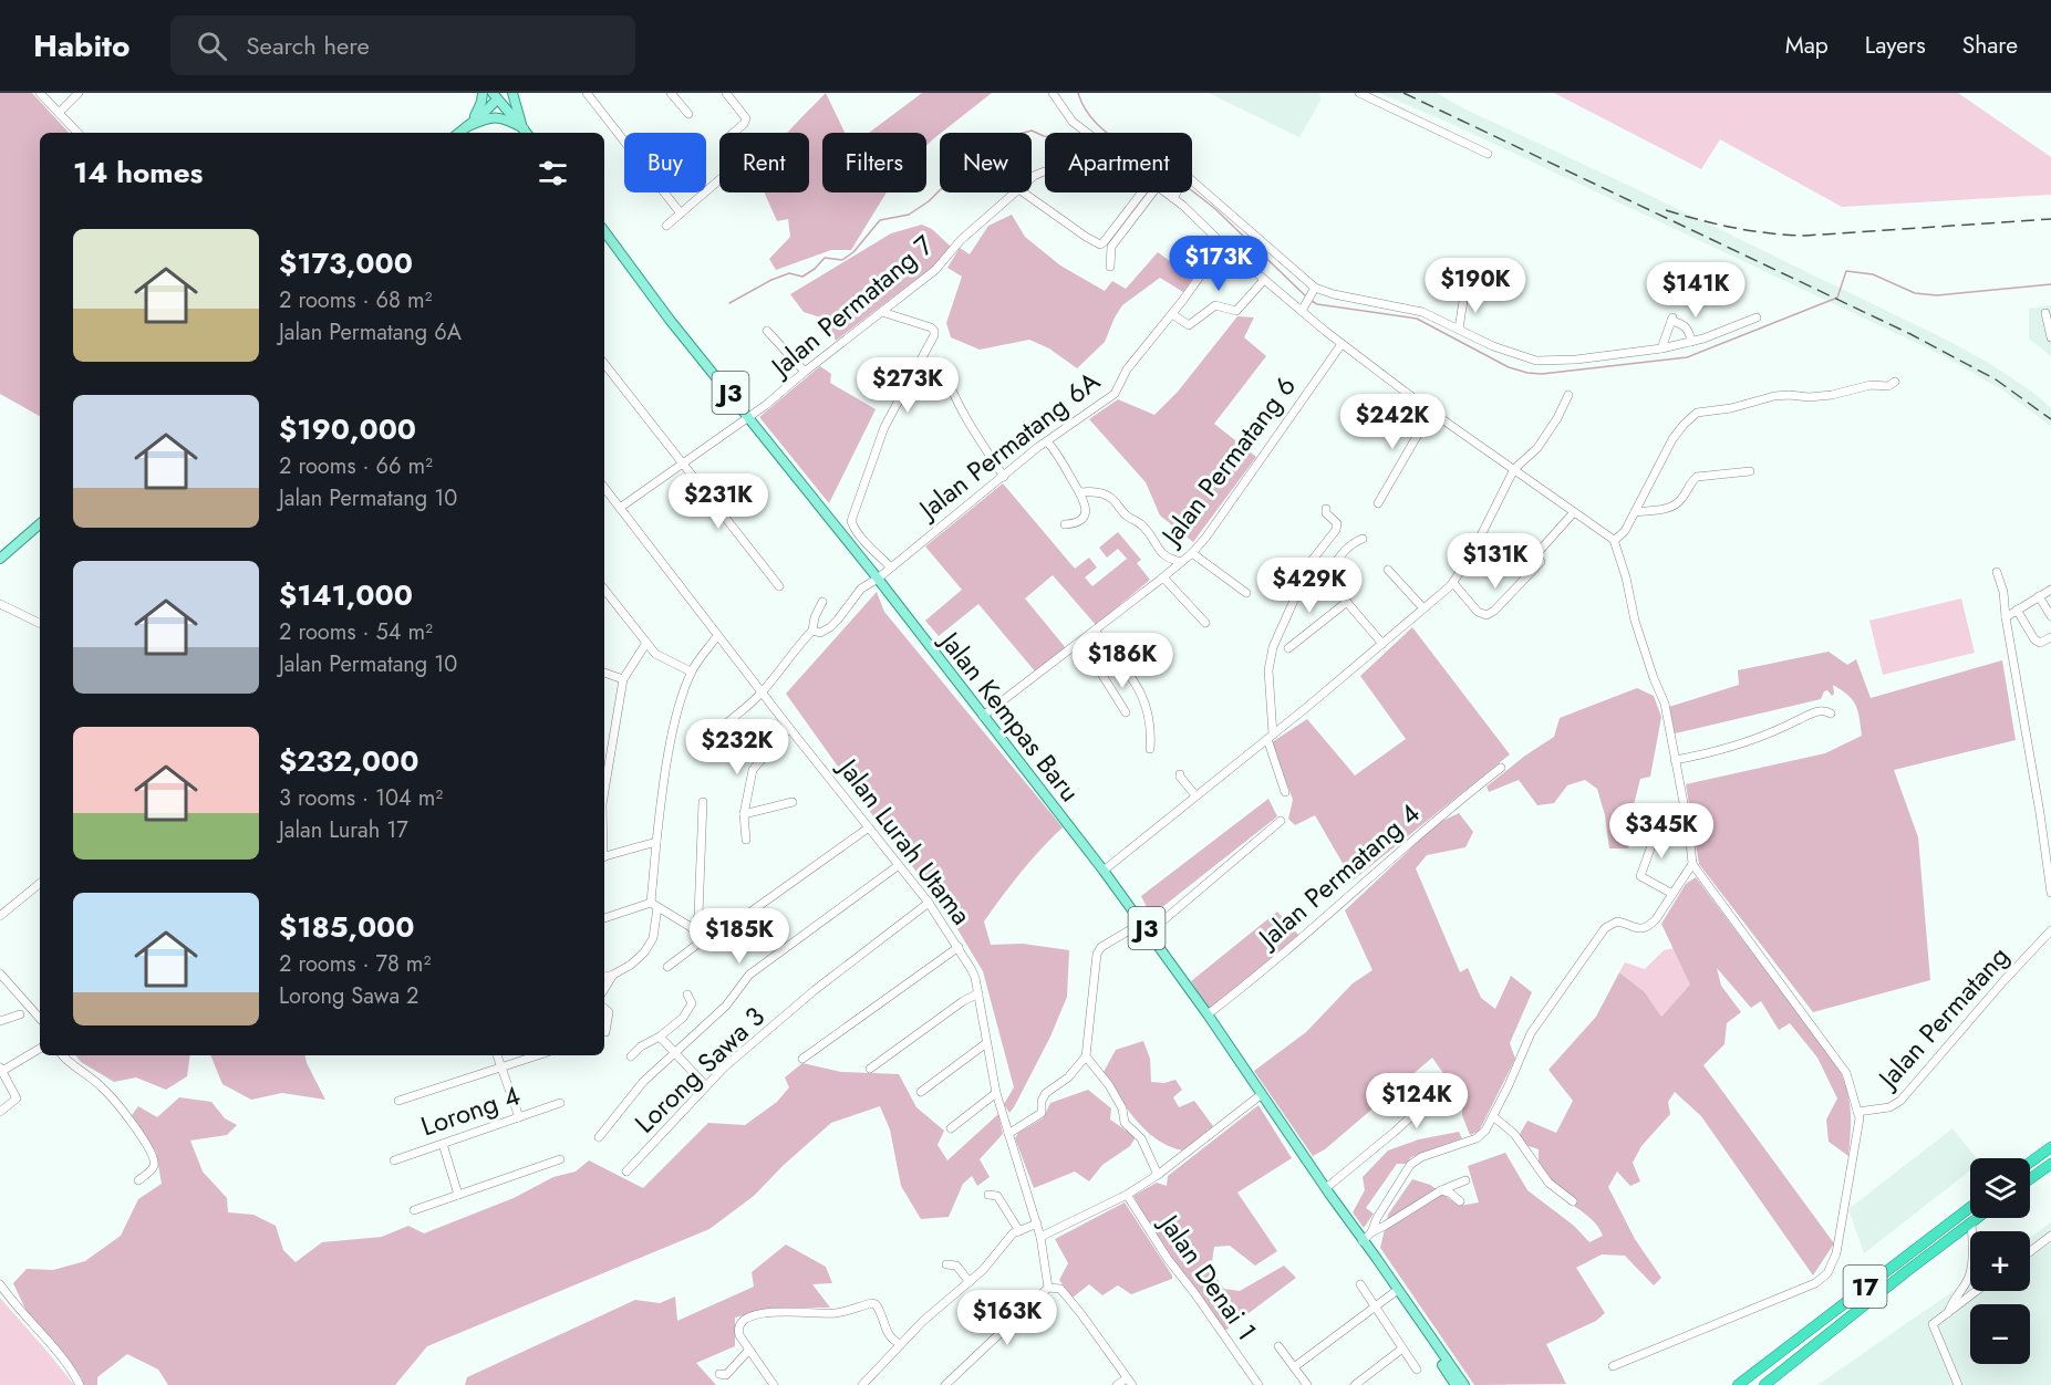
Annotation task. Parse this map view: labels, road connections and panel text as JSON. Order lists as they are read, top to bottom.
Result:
{
  "streets": {
    "highway": ["17"],
    "main road": ["J3", "Jalan Kempas Baru"],
    "street": [
      "Jalan Permatang 7",
      "Jalan Permatang 6A",
      "Jalan Permatang 6",
      "Jalan Lurah Utama",
      "Jalan Permatang 4",
      "Jalan Permatang",
      "Lorong Sawa 3",
      "Lorong 4",
      "Jalan Denai 1"
    ]
  },
  "crossings": [
    ["Jalan Permatang 7", "Jalan Kempas Baru"],
    ["Jalan Permatang 7", "Jalan Lurah Utama"],
    ["Jalan Permatang 6A", "Jalan Kempas Baru"],
    ["Jalan Permatang 6", "Jalan Kempas Baru"],
    ["Jalan Kempas Baru", "Jalan Permatang 4"],
    ["Jalan Lurah Utama", "Lorong Sawa 3"]
  ],
  "page": {
    "header": "Habito",
    "search": "Search here",
    "nav": ["Map", "Layers", "Share"],
    "chip": [
      "Buy",
      "Rent",
      "Filters",
      "New",
      "Apartment"
    ],
    "heading": "14 homes",
    "list": [
      {
        "name": "$173,000",
        "note": "2 rooms · 68 m² · Jalan Permatang 6A"
      },
      {
        "name": "$190,000",
        "note": "2 rooms · 66 m² · Jalan Permatang 10"
      },
      {
        "name": "$141,000",
        "note": "2 rooms · 54 m² · Jalan Permatang 10"
      },
      {
        "name": "$232,000",
        "note": "3 rooms · 104 m² · Jalan Lurah 17"
      },
      {
        "name": "$185,000",
        "note": "2 rooms · 78 m² · Lorong Sawa 2"
      }
    ],
    "price": [
      "$173K",
      "$190K",
      "$141K",
      "$273K",
      "$242K",
      "$231K",
      "$131K",
      "$429K",
      "$186K",
      "$232K",
      "$345K",
      "$185K",
      "$124K",
      "$163K"
    ],
    "map_buttons": ["+", "−"]
  }
}
